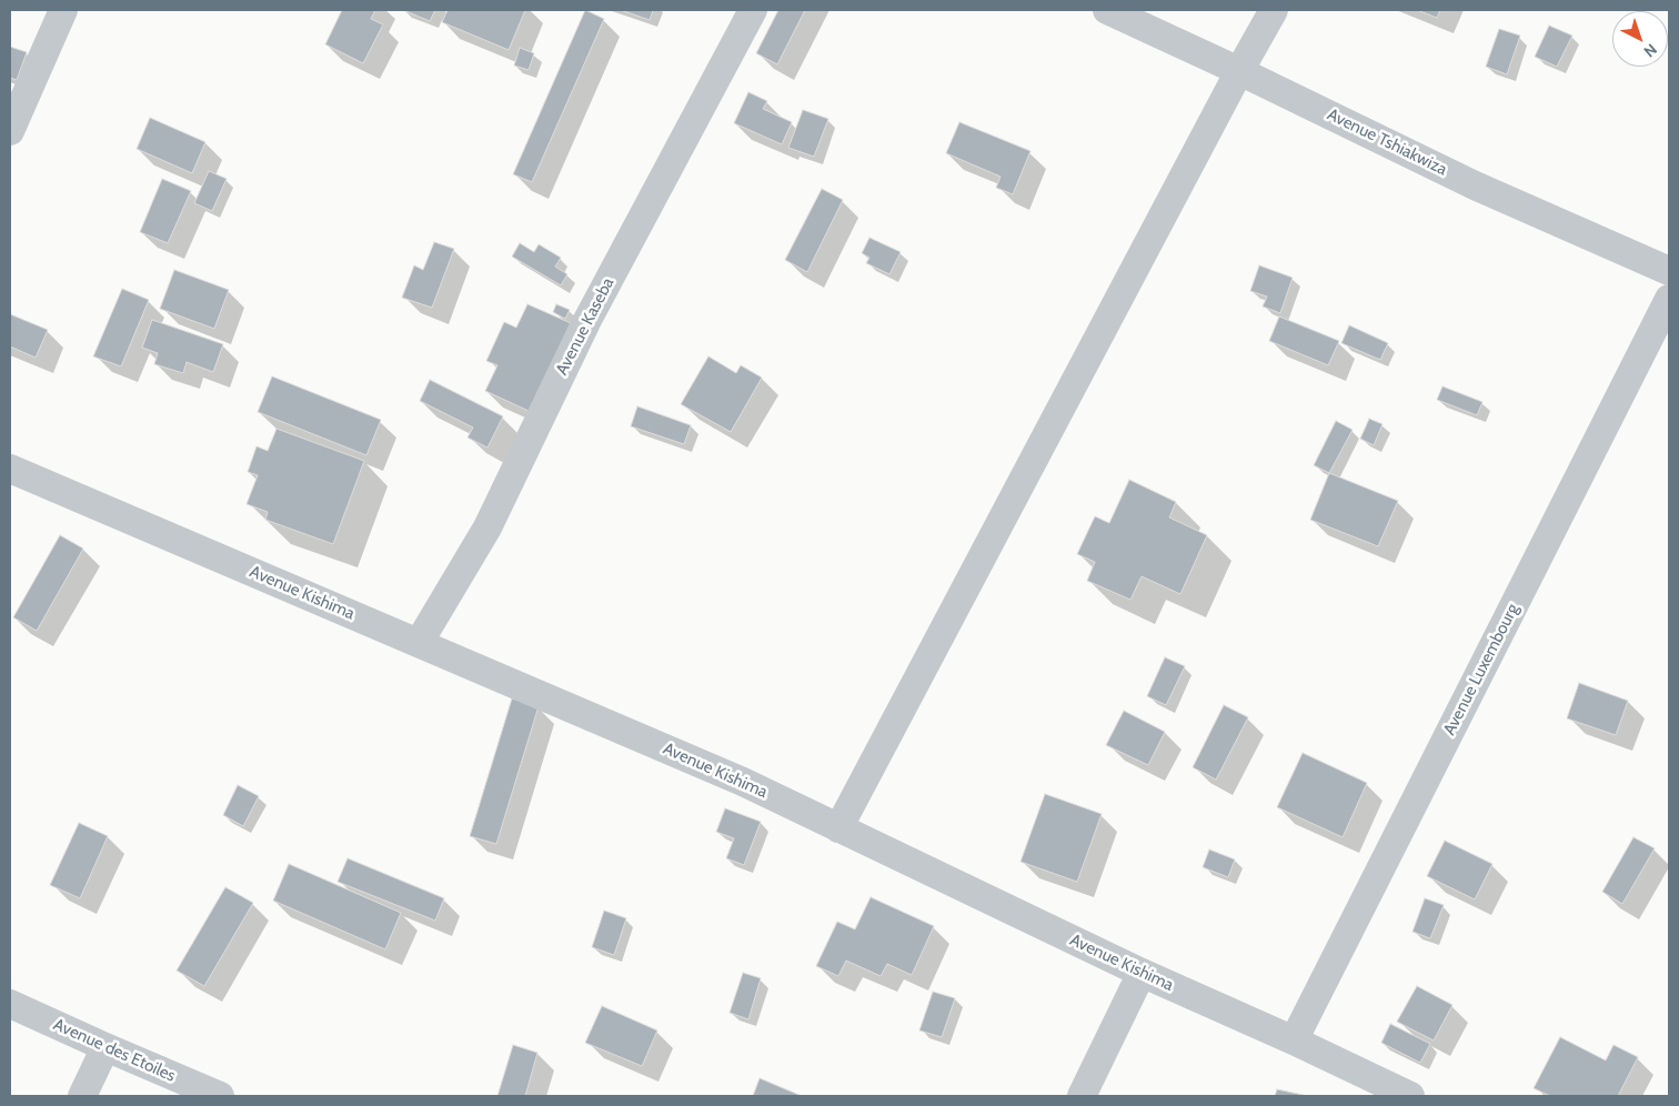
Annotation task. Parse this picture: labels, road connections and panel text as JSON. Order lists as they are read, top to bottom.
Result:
{
  "streets": {
    "street": [
      "Avenue Tshiakwiza",
      "Avenue Kaseba",
      "Avenue Kishima",
      "Avenue Luxembourg",
      "Avenue des Etoiles"
    ]
  },
  "crossings": [
    ["Avenue Kaseba", "Avenue Kishima"],
    ["Avenue Kishima", "Avenue Luxembourg"]
  ],
  "north": "bottom right"
}
